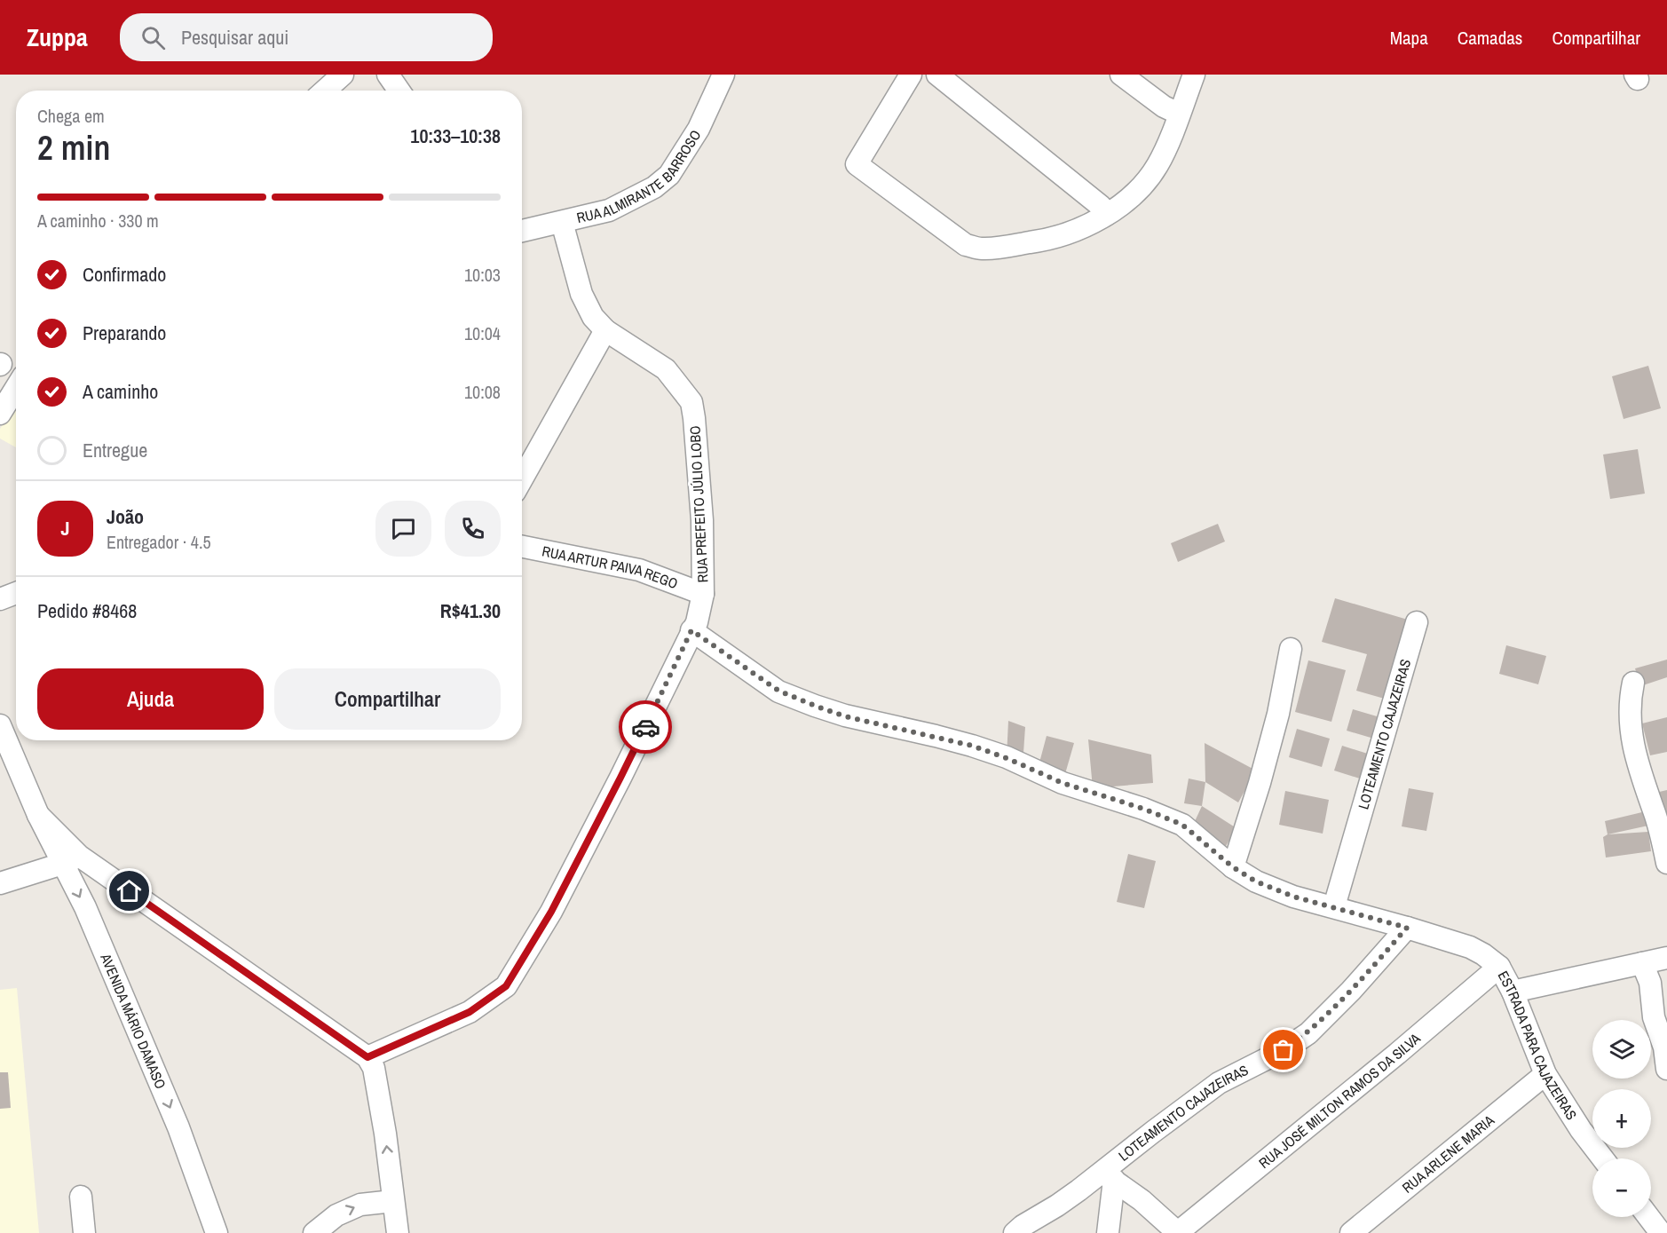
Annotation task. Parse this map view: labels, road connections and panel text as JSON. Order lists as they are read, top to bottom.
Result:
{
  "streets": {
    "street": [
      "RUA ALMIRANTE BARROSO",
      "RUA PREFEITO JÚLIO LOBO",
      "RUA ARTUR PAIVA REGO",
      "LOTEAMENTO CAJAZEIRAS",
      "AVENIDA MÁRIO DAMASO",
      "ESTRADA PARA CAJAZEIRAS",
      "RUA JOSÉ MILTON RAMOS DA SILVA",
      "RUA ARLENE MARIA"
    ]
  },
  "crossings": [
    ["RUA ALMIRANTE BARROSO", "RUA PREFEITO JÚLIO LOBO"],
    ["RUA PREFEITO JÚLIO LOBO", "RUA ARTUR PAIVA REGO"],
    ["RUA PREFEITO JÚLIO LOBO", "ESTRADA PARA CAJAZEIRAS"],
    ["LOTEAMENTO CAJAZEIRAS", "ESTRADA PARA CAJAZEIRAS"],
    ["ESTRADA PARA CAJAZEIRAS", "RUA JOSÉ MILTON RAMOS DA SILVA"],
    ["ESTRADA PARA CAJAZEIRAS", "RUA ARLENE MARIA"]
  ],
  "one_way": ["AVENIDA MÁRIO DAMASO"],
  "page": {
    "header": "Zuppa",
    "search": "Pesquisar aqui",
    "nav": ["Mapa", "Camadas", "Compartilhar"],
    "heading": ["2 min", "Chega em", "10:33–10:38"],
    "panel": [
      "João",
      "Entregador · 4.5",
      "Pedido #8468",
      "R$41.30"
    ],
    "bar": "A caminho · 330 m",
    "list": [
      ["Confirmado", "10:03"],
      ["Preparando", "10:04"],
      ["A caminho", "10:08"],
      "Entregue"
    ],
    "round": "J",
    "buttons": ["Ajuda", "Compartilhar"],
    "map_buttons": ["+", "−"]
  }
}
